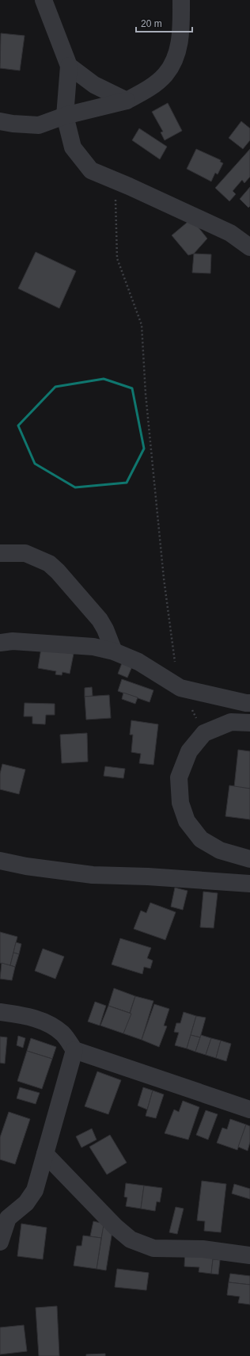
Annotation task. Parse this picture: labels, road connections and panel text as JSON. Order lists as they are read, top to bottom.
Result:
{
  "scale_bar": "20 m"
}
